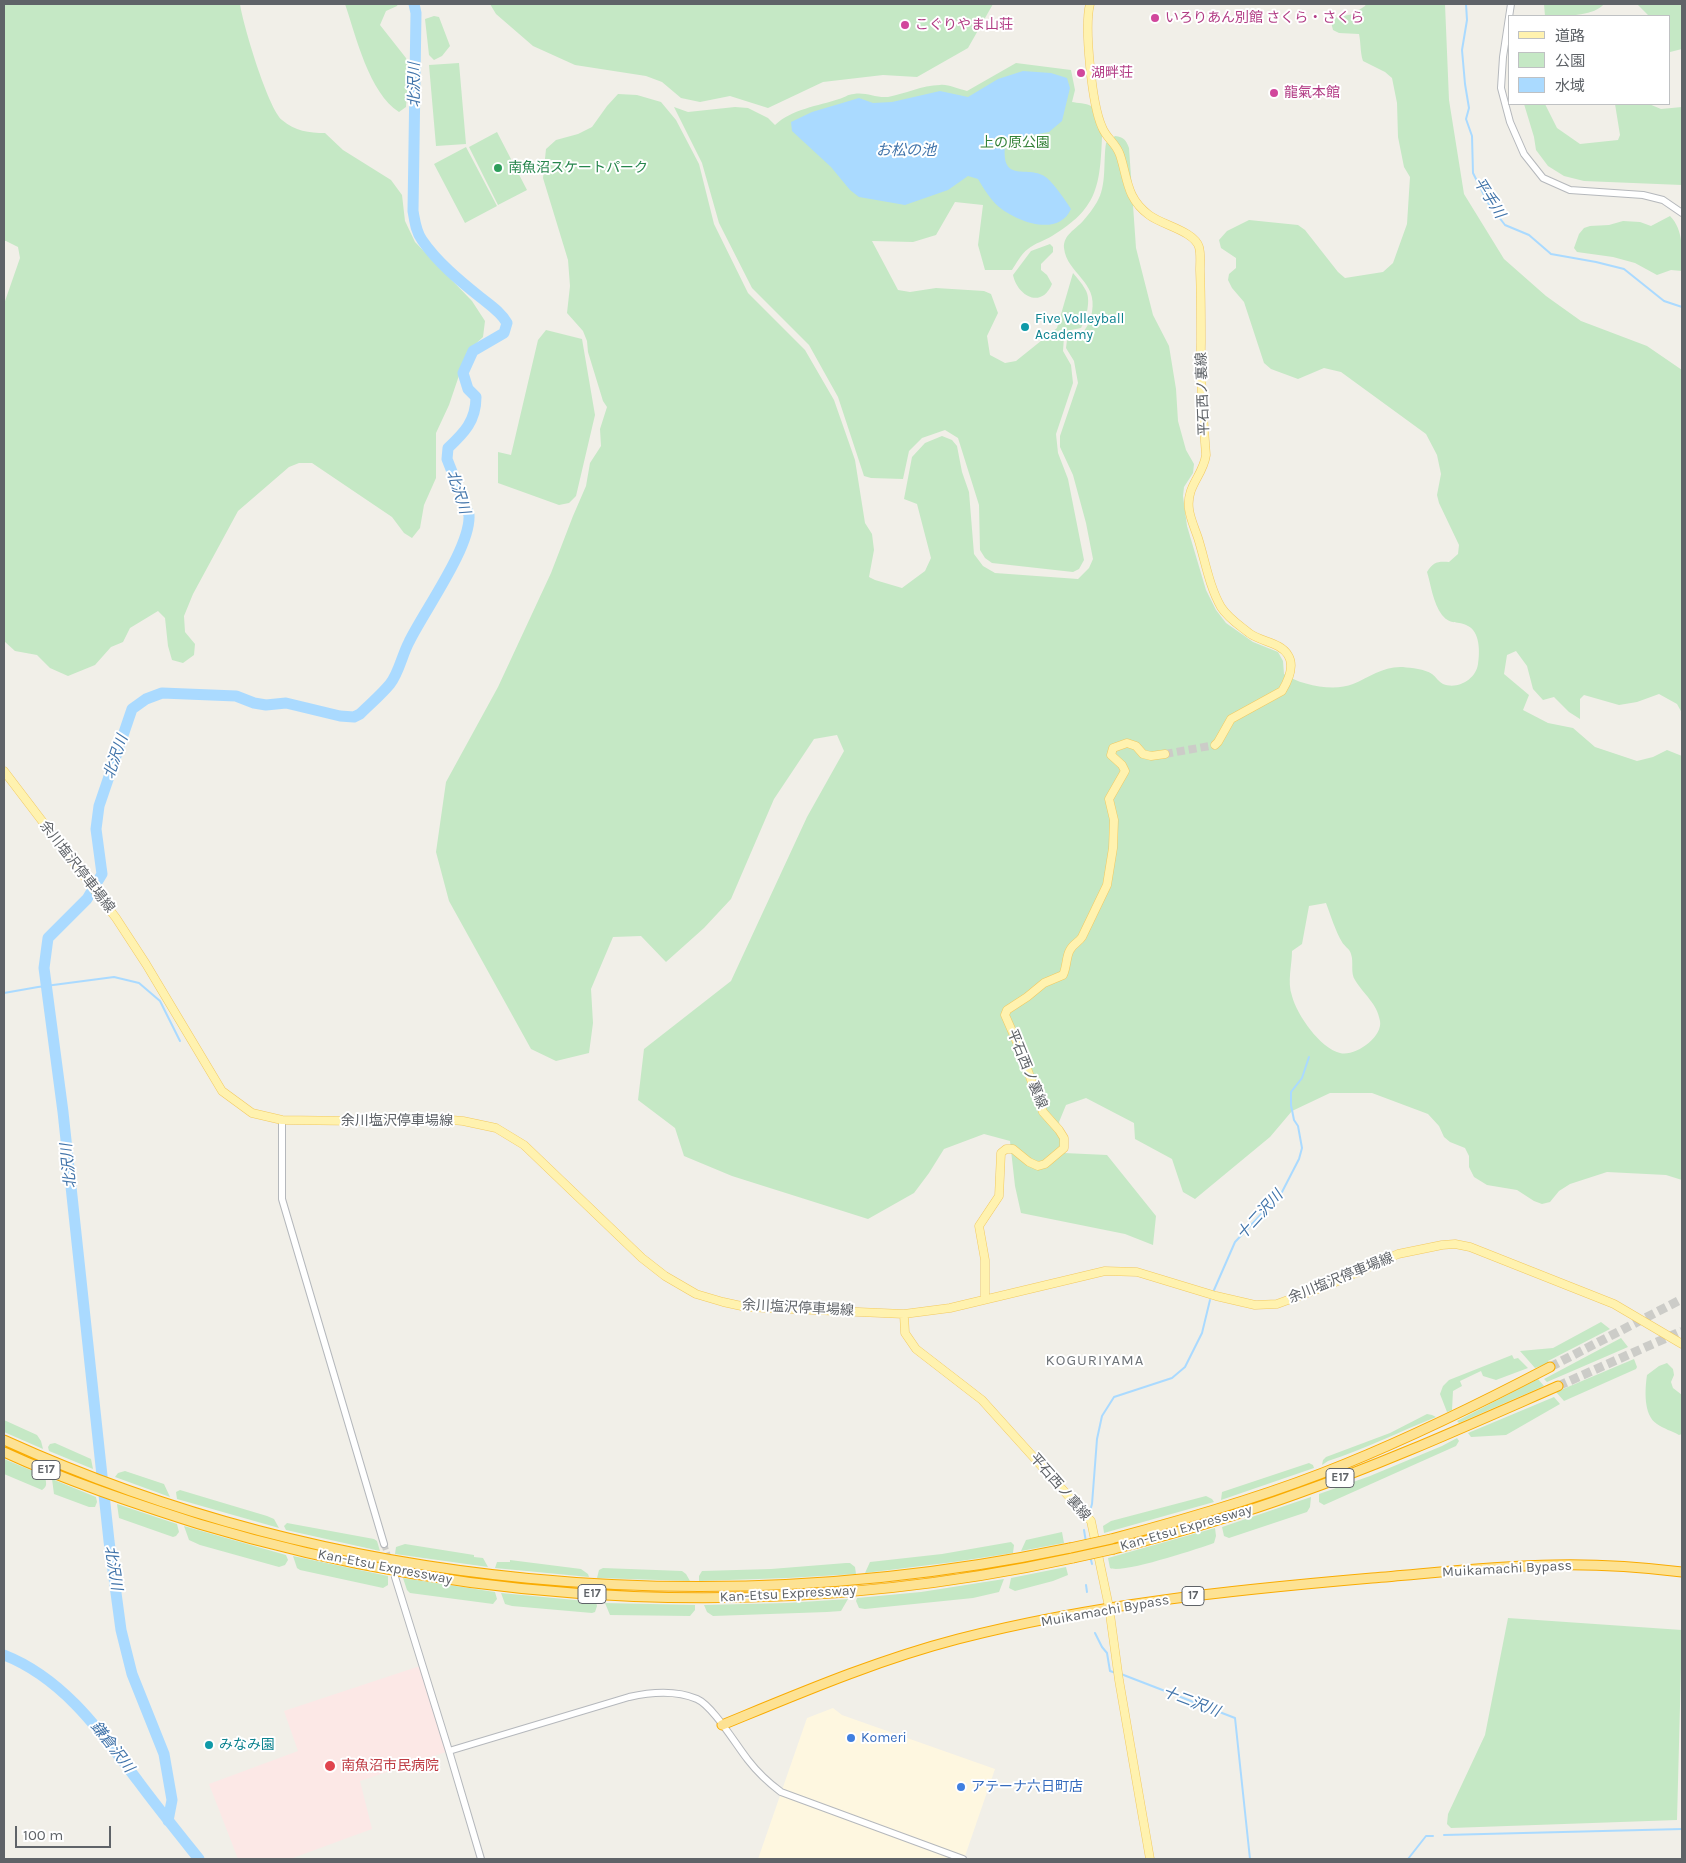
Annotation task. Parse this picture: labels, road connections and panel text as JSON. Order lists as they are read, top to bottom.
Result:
{
  "streets": {
    "highway": [
      "E17",
      "Kan-Etsu Expressway",
      "Muikamachi Bypass",
      "17"
    ],
    "main road": ["平石西ノ裏線", "余川塩沢停車場線"]
  },
  "crossings": [
    ["平石西ノ裏線", "余川塩沢停車場線"],
    ["平石西ノ裏線", "Muikamachi Bypass"]
  ],
  "districts": ["KOGURIYAMA"],
  "water": [
    "北沢川",
    "お松の池",
    "平手川",
    "十二沢川",
    "鎌倉沢川"
  ],
  "parks": ["上の原公園"],
  "places": [
    "いろりあん別館 さくら・さくら",
    "こぐりやま山荘",
    "湖畔荘",
    "龍氣本館",
    "南魚沼スケートパーク",
    "Five Volleyball Academy",
    "Komeri",
    "みなみ園",
    "南魚沼市民病院",
    "アテーナ六日町店"
  ],
  "legend": ["道路", "公園", "水域"],
  "scale_bar": "100 m"
}
